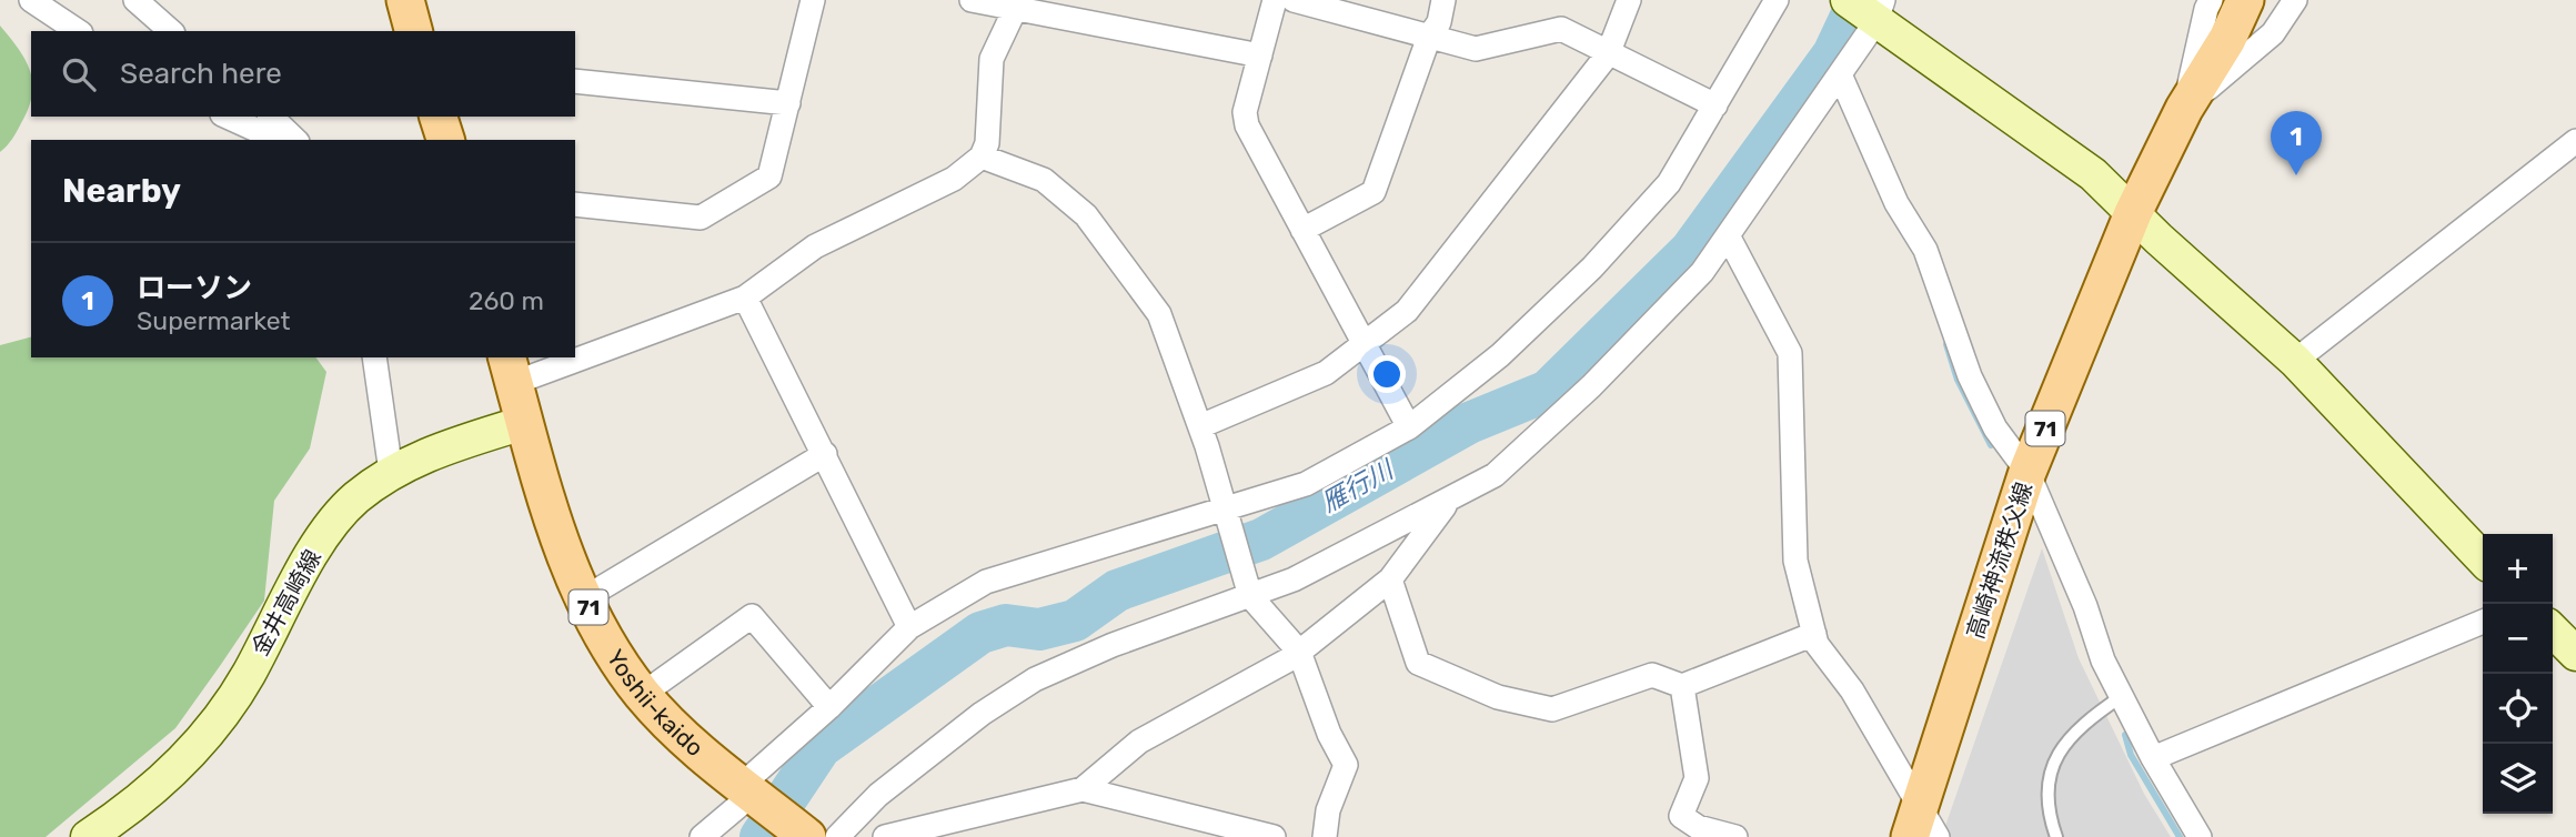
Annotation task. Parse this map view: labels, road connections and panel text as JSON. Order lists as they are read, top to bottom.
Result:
{
  "streets": {
    "main road": ["71", "高崎神流秩父線", "Yoshii-kaido"],
    "street": ["金井高崎線"]
  },
  "crossings": [
    ["71", "Yoshii-kaido"],
    ["金井高崎線", "Yoshii-kaido"]
  ],
  "water": ["雁行川"],
  "page": {
    "search": "Search here",
    "pins": "1",
    "heading": "Nearby",
    "list": [
      {
        "mark": "1",
        "name": "ローソン",
        "note": "Supermarket",
        "value": "260 m"
      }
    ],
    "map_buttons": ["+", "−"]
  }
}
